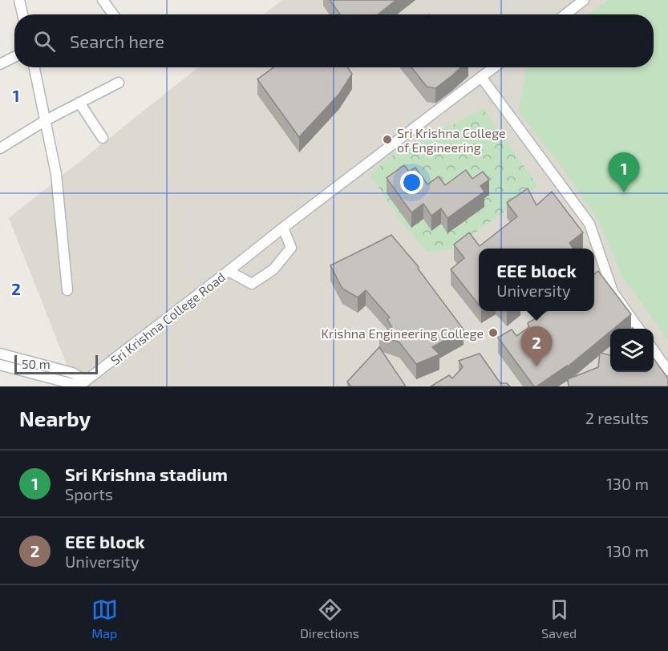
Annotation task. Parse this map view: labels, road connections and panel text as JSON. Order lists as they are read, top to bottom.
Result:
{
  "streets": {
    "street": ["Sri Krishna College Road"]
  },
  "places": ["Sri Krishna College of Engineering", "Krishna Engineering College"],
  "scale_bar": "50 m",
  "page": {
    "search": "Search here",
    "pins": ["1", "2"],
    "popup": ["EEE block", "University"],
    "scale": "50 m",
    "heading": ["Nearby", "2 results"],
    "list": [
      {
        "mark": "1",
        "name": "Sri Krishna stadium",
        "note": "Sports",
        "value": "130 m"
      },
      {
        "mark": "2",
        "name": "EEE block",
        "note": "University",
        "value": "130 m"
      }
    ],
    "nav": ["Map", "Directions", "Saved"]
  },
  "grid": {
    "rows": ["1", "2"]
  }
}
